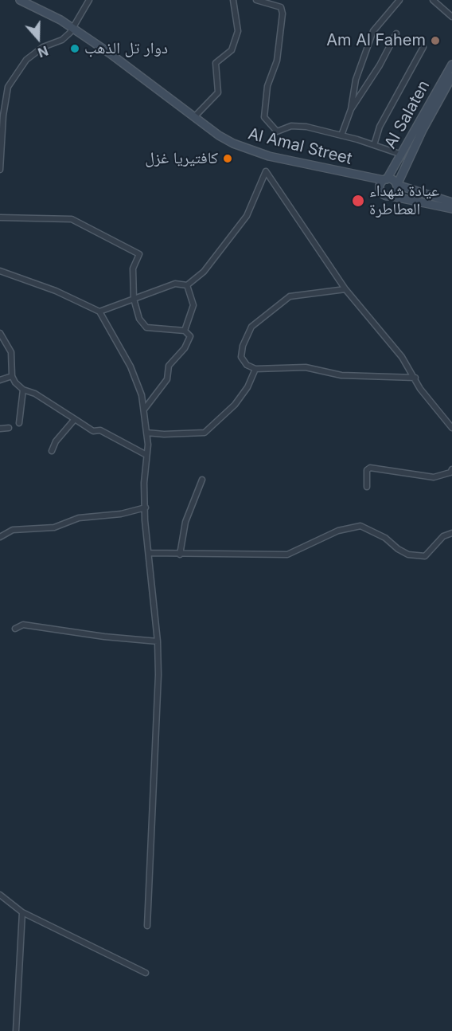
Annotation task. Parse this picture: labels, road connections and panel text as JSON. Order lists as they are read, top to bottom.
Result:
{
  "streets": {
    "main road": ["Al Salaten", "Al Amal Street"]
  },
  "crossings": [
    ["Al Salaten", "Al Amal Street"]
  ],
  "places": [
    "Am Al Fahem",
    "دوار تل الذهب",
    "كافتيريا غزل",
    "عيادة شهداء العطاطرة"
  ],
  "north": "bottom"
}
